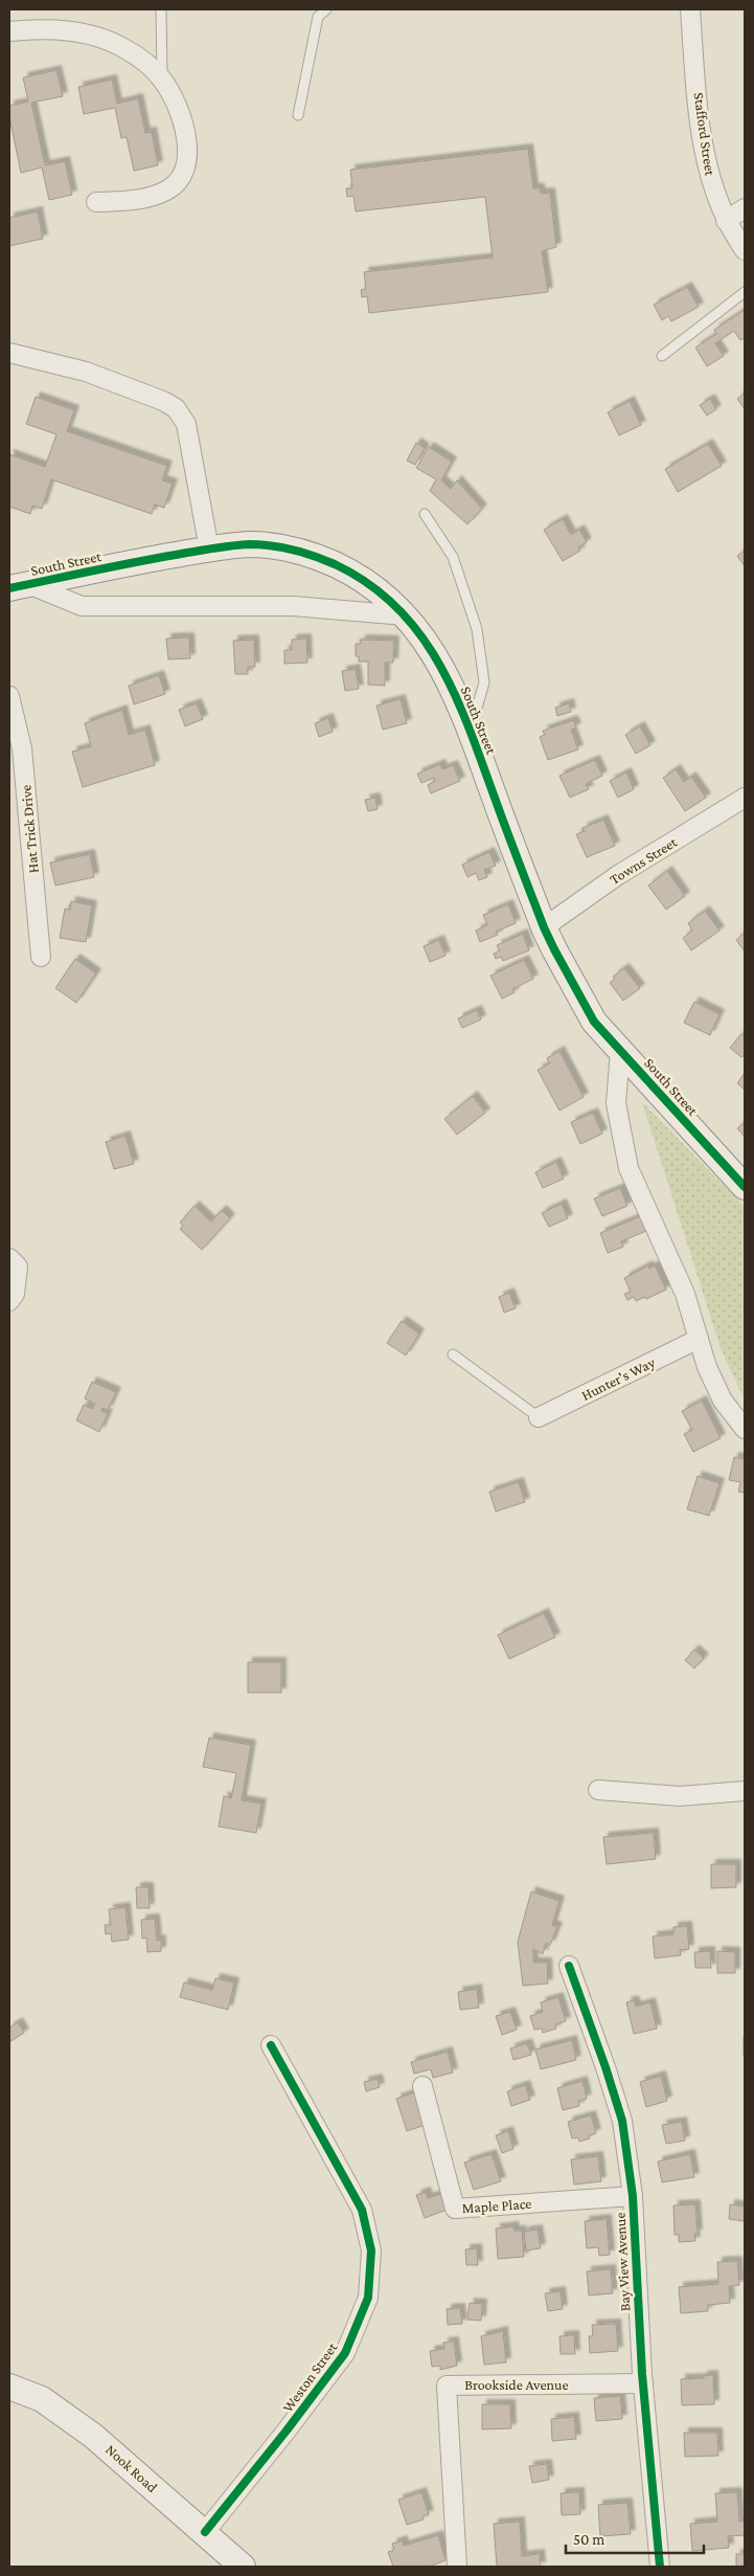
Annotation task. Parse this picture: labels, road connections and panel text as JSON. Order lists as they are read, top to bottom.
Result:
{
  "streets": {
    "street": [
      "Stafford Street",
      "South Street",
      "Hat Trick Drive",
      "Towns Street",
      "Hunter's Way",
      "Maple Place",
      "Bay View Avenue",
      "Weston Street",
      "Brookside Avenue",
      "Nook Road"
    ]
  },
  "crossings": [
    ["South Street", "Towns Street"],
    ["Maple Place", "Bay View Avenue"],
    ["Bay View Avenue", "Brookside Avenue"],
    ["Weston Street", "Nook Road"]
  ],
  "scale_bar": "50 m"
}
